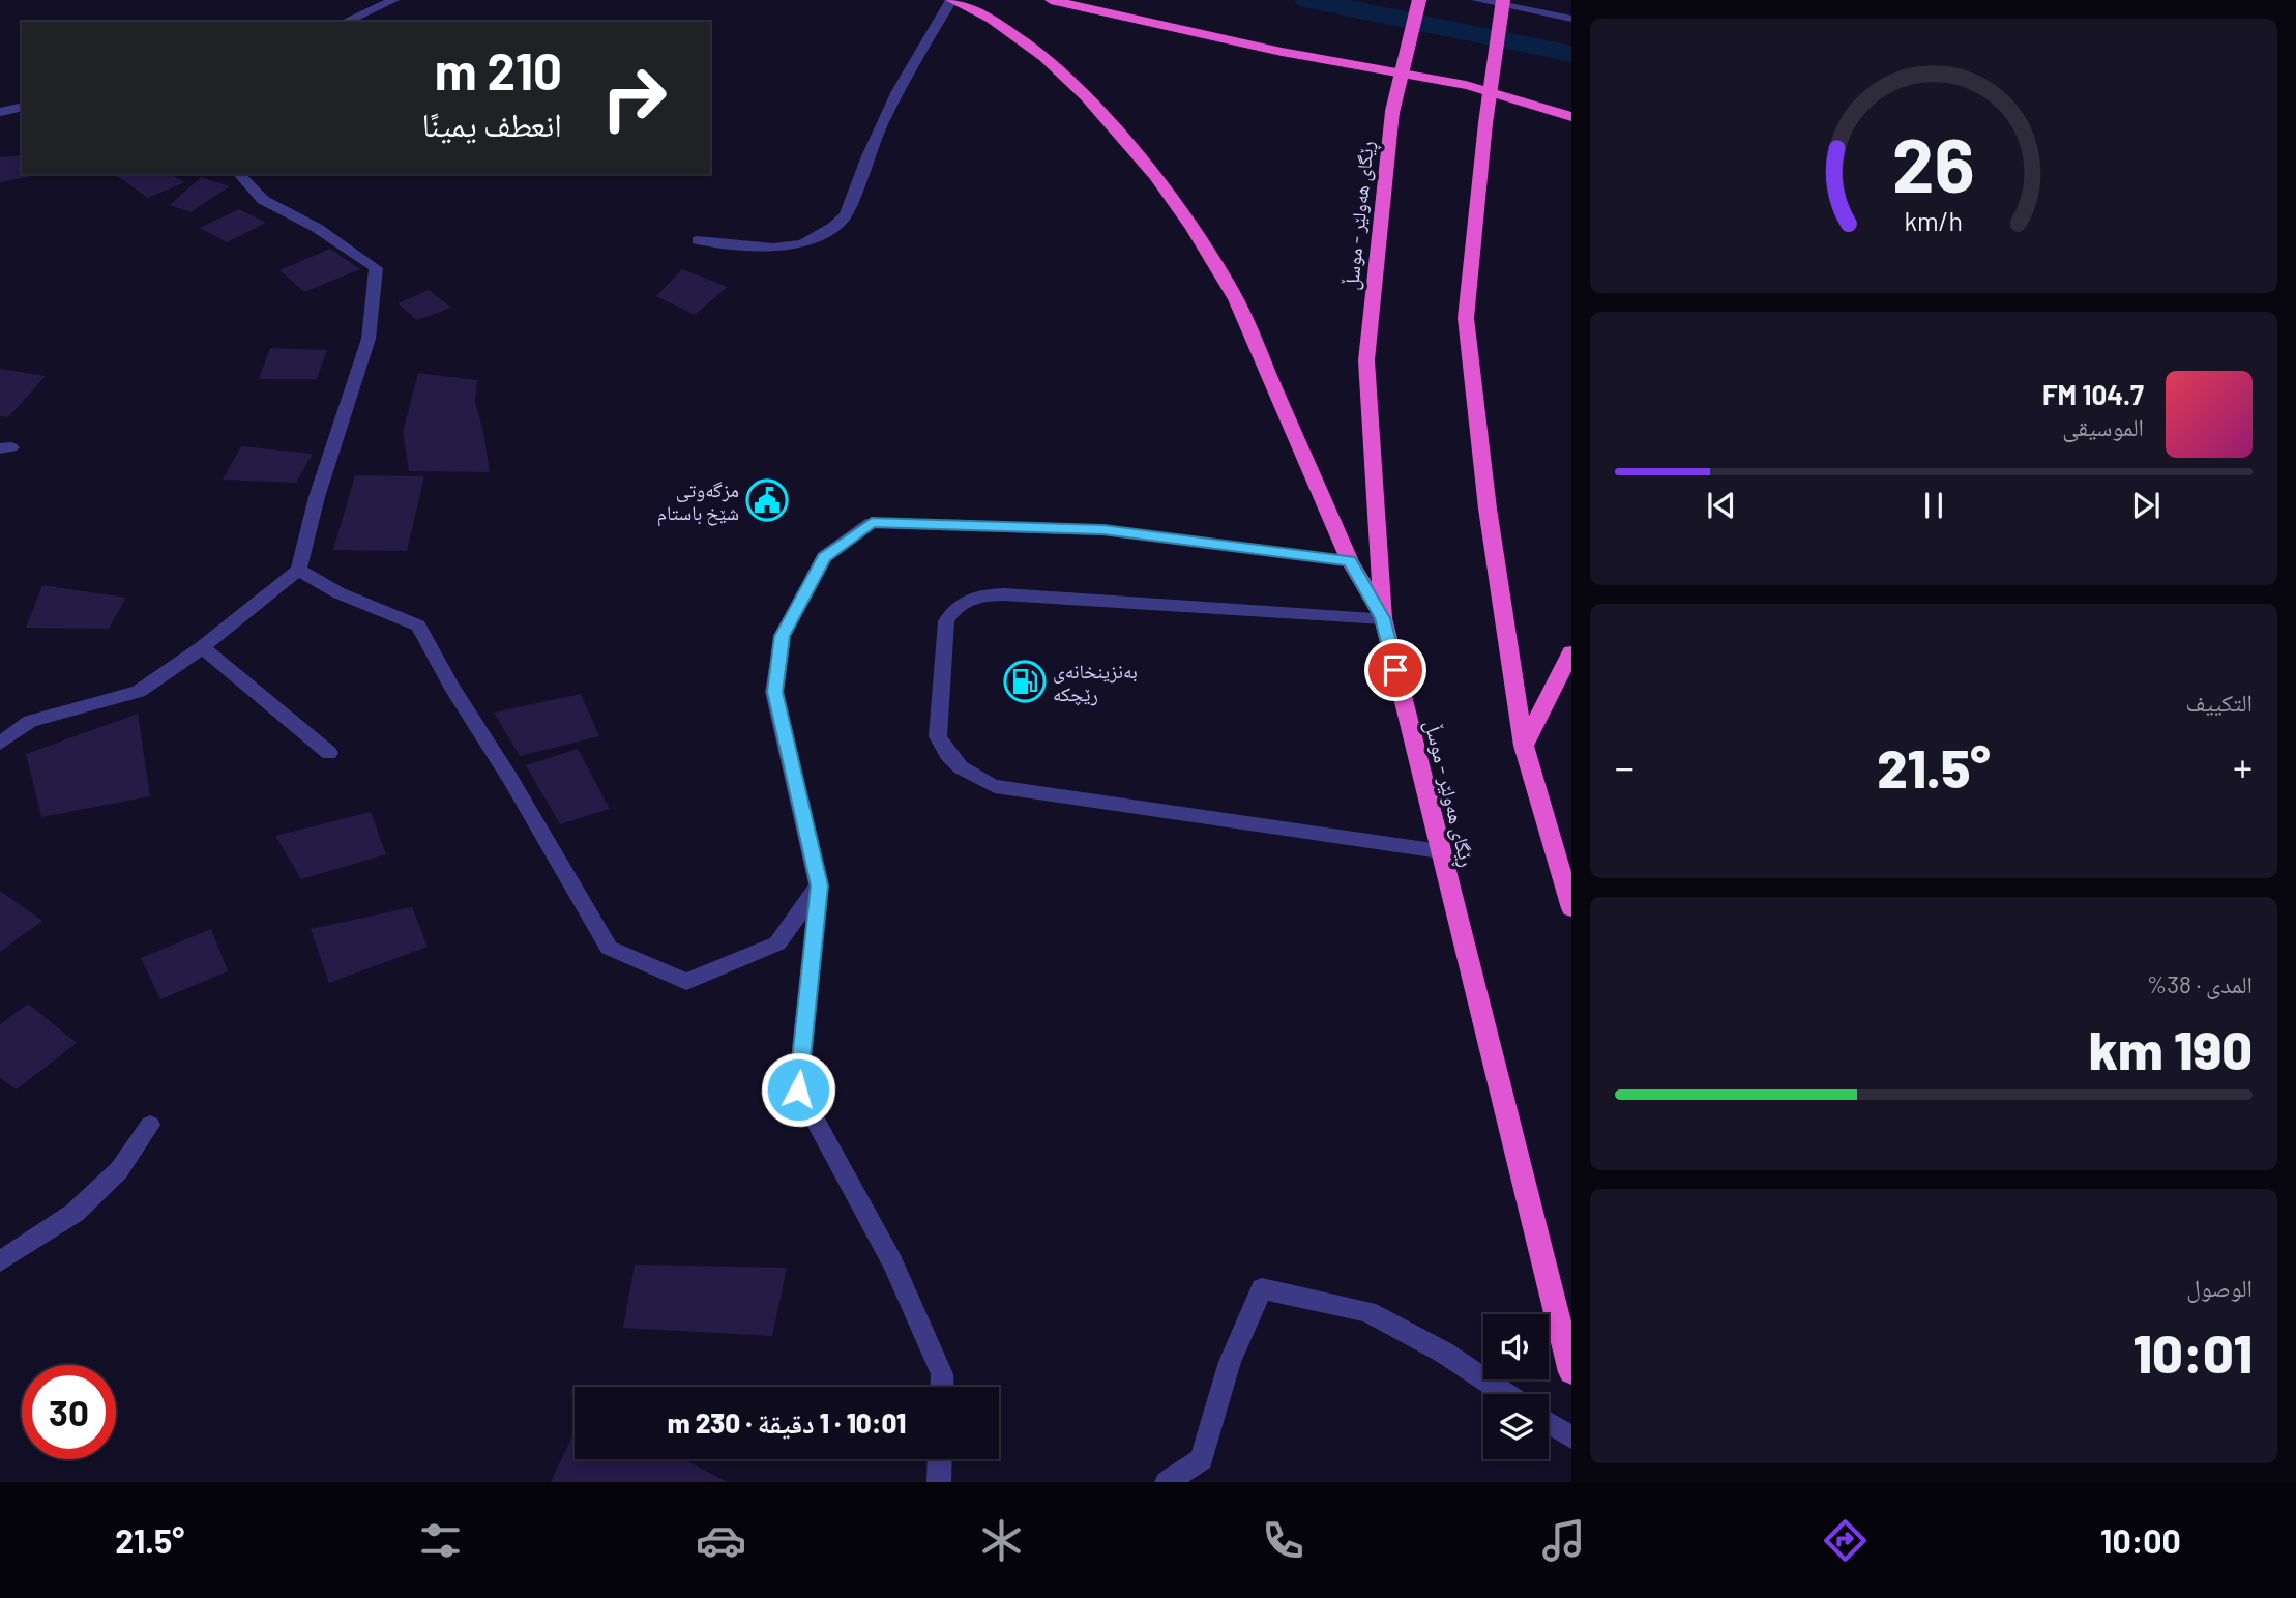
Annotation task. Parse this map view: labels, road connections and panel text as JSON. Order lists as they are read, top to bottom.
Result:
{
  "streets": {
    "highway": ["ڕێگای هەولێر - موسڵ"]
  },
  "places": {
    "public building": ["مزگەوتی شێخ باستام"],
    "fuel station": ["بەنزینخانەی رێچکە"]
  },
  "page": {
    "turn": ["210 m", "انعطف يمينًا"],
    "song": ["104.7 FM", "الموسيقى"],
    "tile": [
      "التكييف",
      ["المدى · 38%", "190 km"],
      ["الوصول", "10:01"]
    ],
    "heat": ["−", "21.5°", "+"],
    "limit": "30",
    "trip": "10:01 · 1 دقيقة · 230 m",
    "tabs": ["10:00", "21.5°"],
    "gauge": ["26", "km/h"]
  }
}
